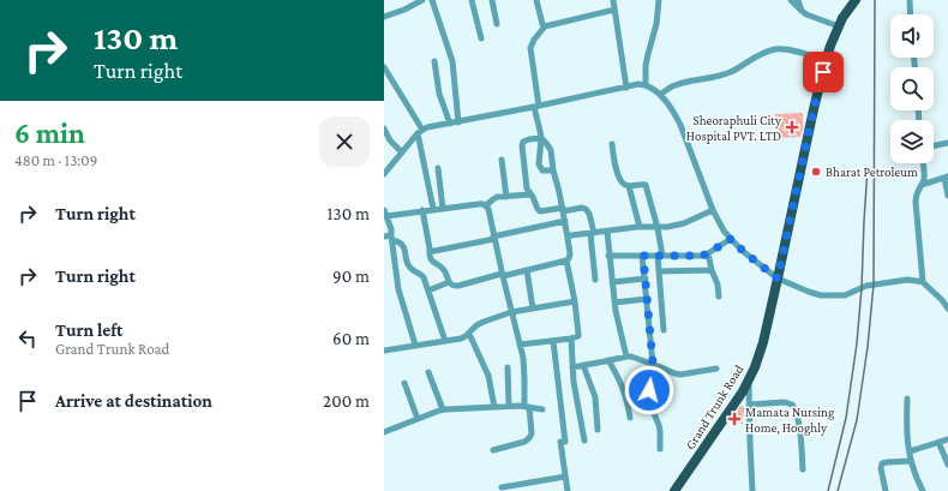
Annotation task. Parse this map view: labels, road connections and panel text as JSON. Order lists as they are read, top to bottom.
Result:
{
  "streets": {
    "main road": ["Grand Trunk Road"]
  },
  "places": {
    "health": ["Sheoraphuli City Hospital PVT. LTD", "Mamata Nursing Home, Hooghly"],
    "other": ["Bharat Petroleum"]
  },
  "page": {
    "turn": ["130 m", "Turn right"],
    "heading": ["6 min", "480 m · 13:09"],
    "list": [
      {
        "name": "Turn right",
        "value": "130 m"
      },
      {
        "name": "Turn right",
        "value": "90 m"
      },
      {
        "name": "Turn left",
        "note": "Grand Trunk Road",
        "value": "60 m"
      },
      {
        "name": "Arrive at destination",
        "value": "200 m"
      }
    ]
  }
}
